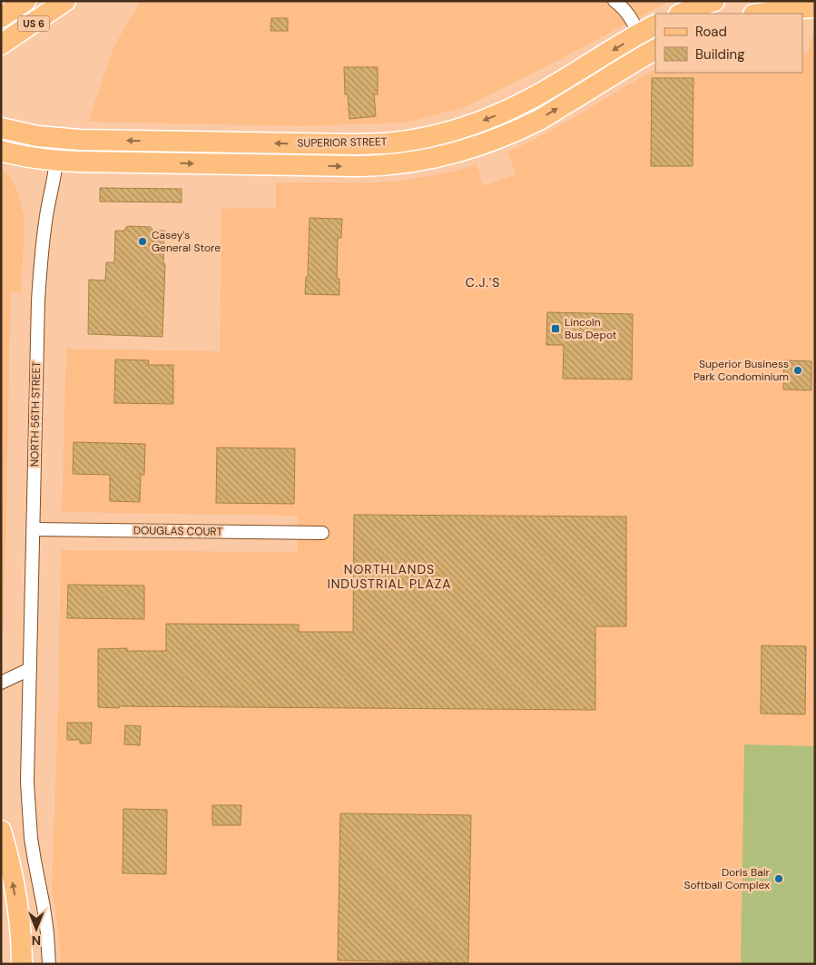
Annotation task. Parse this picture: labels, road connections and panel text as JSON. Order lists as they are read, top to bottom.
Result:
{
  "streets": {
    "main road": ["US 6", "SUPERIOR STREET"],
    "street": ["NORTH 56TH STREET", "DOUGLAS COURT"]
  },
  "crossings": [
    ["SUPERIOR STREET", "NORTH 56TH STREET"],
    ["NORTH 56TH STREET", "DOUGLAS COURT"]
  ],
  "districts": ["C.J.'S", "NORTHLANDS INDUSTRIAL PLAZA"],
  "places": {
    "other": ["Casey's General Store", "Superior Business Park Condominium", "Doris Bair Softball Complex"],
    "transit": ["Lincoln Bus Depot"]
  },
  "legend": ["Road", "Building"],
  "north": "bottom"
}
